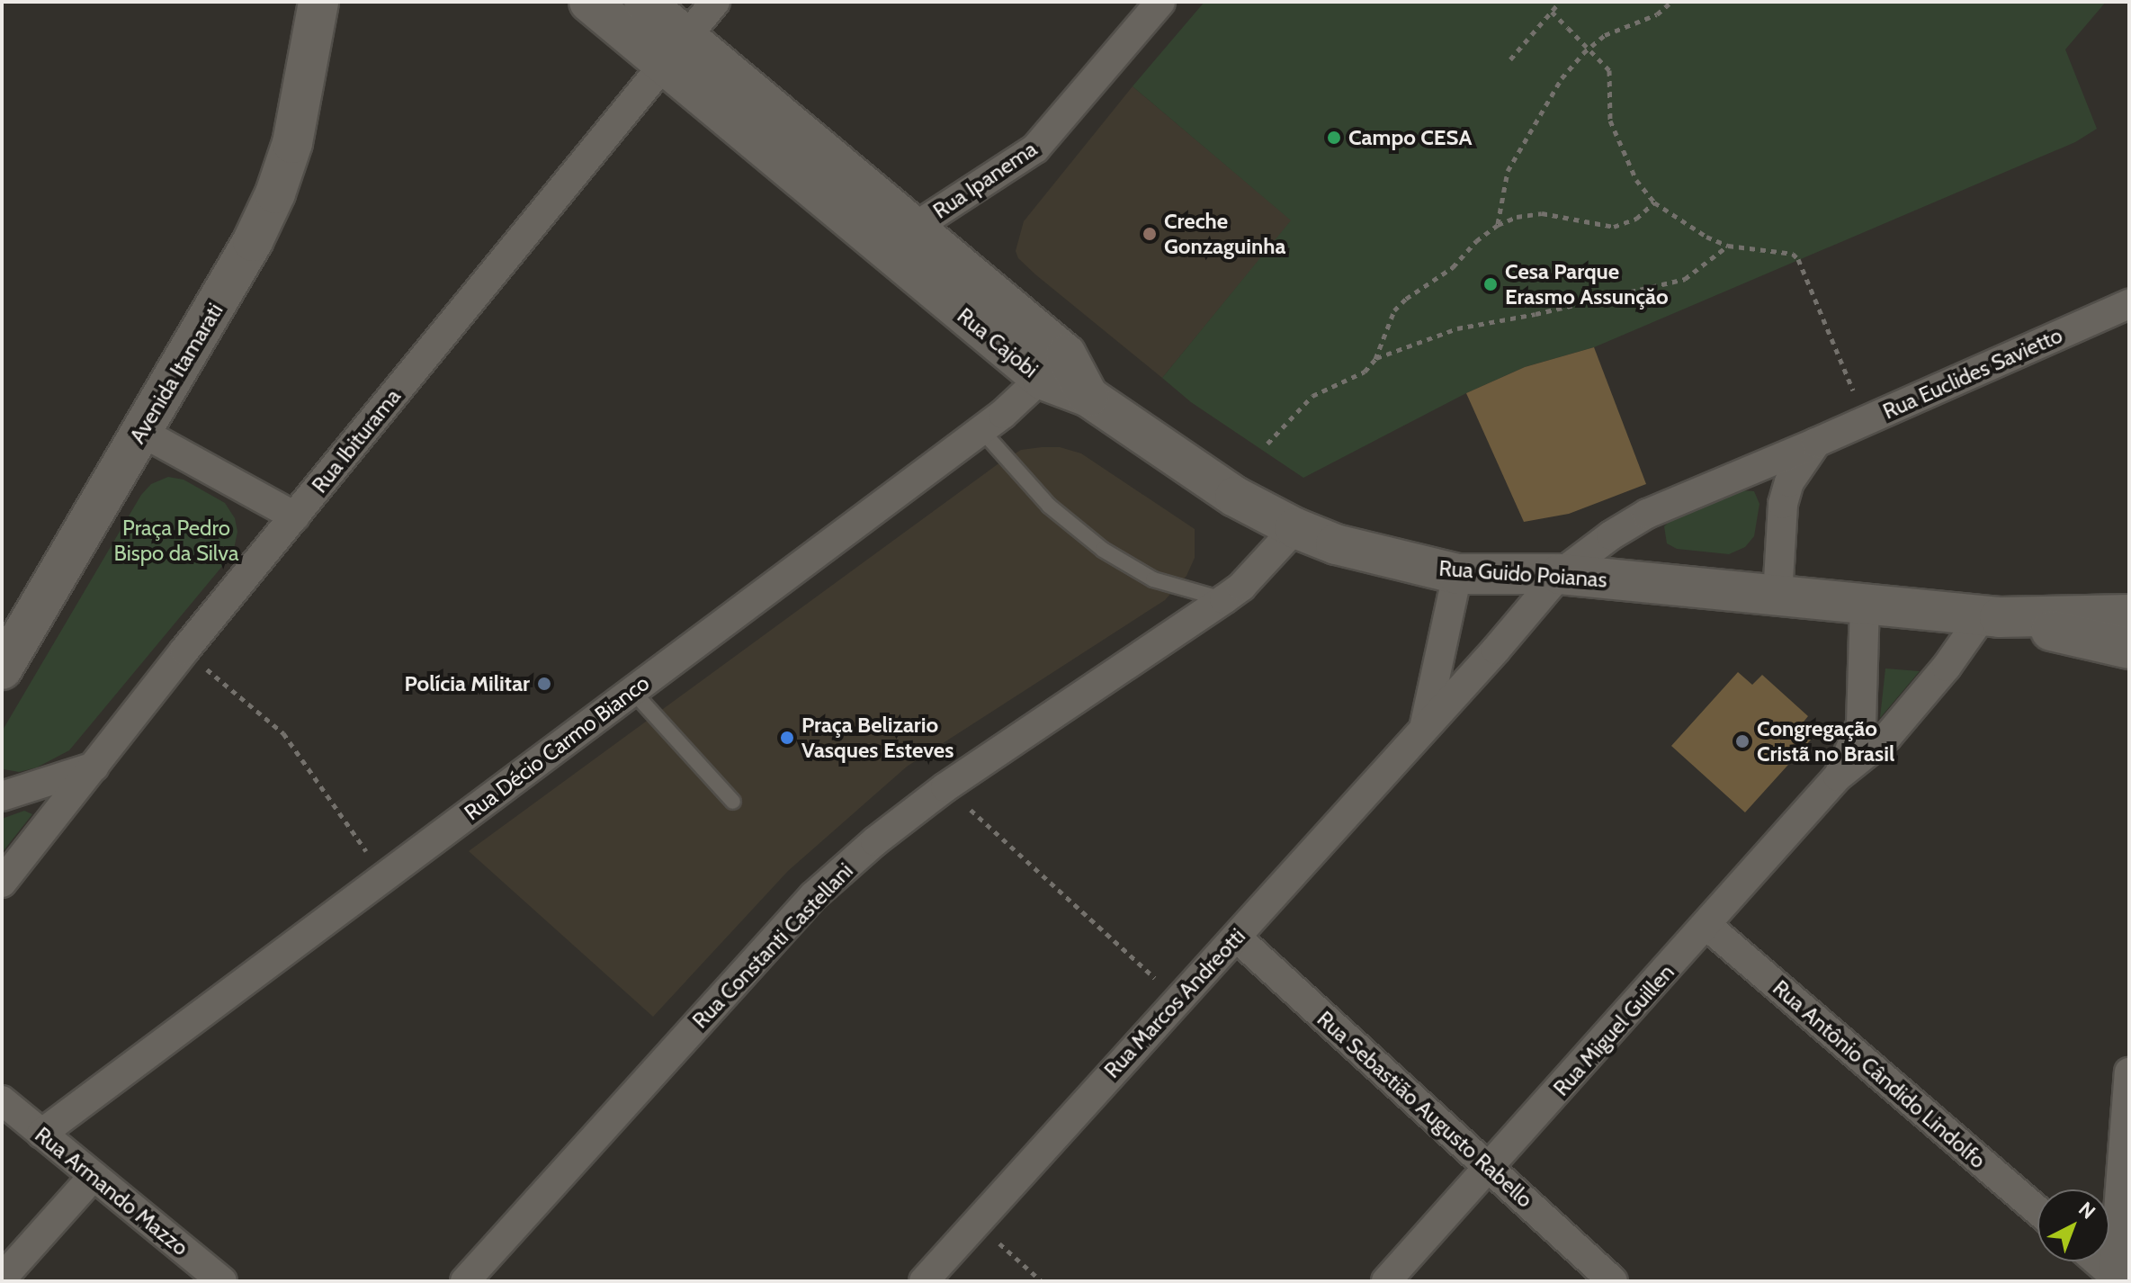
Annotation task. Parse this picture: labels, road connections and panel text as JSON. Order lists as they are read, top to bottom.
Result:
{
  "streets": {
    "main road": ["Rua Cajobi", "Avenida Itamarati", "Rua Guido Poianas"],
    "street": [
      "Rua Ipanema",
      "Rua Euclides Savietto",
      "Rua Ibiturama",
      "Rua Décio Carmo Bianco",
      "Rua Constanti Castellani",
      "Rua Marcos Andreotti",
      "Rua Miguel Guillen",
      "Rua Antônio Cândido Lindolfo",
      "Rua Sebastião Augusto Rabello",
      "Rua Armando Mazzo"
    ]
  },
  "crossings": [
    ["Rua Ipanema", "Rua Cajobi"],
    ["Rua Cajobi", "Rua Ibiturama"],
    ["Rua Cajobi", "Rua Guido Poianas"],
    ["Rua Cajobi", "Rua Décio Carmo Bianco"],
    ["Rua Euclides Savietto", "Rua Guido Poianas"],
    ["Rua Euclides Savietto", "Rua Marcos Andreotti"],
    ["Rua Guido Poianas", "Rua Constanti Castellani"],
    ["Rua Guido Poianas", "Rua Marcos Andreotti"],
    ["Rua Décio Carmo Bianco", "Rua Armando Mazzo"],
    ["Rua Marcos Andreotti", "Rua Sebastião Augusto Rabello"],
    ["Rua Miguel Guillen", "Rua Antônio Cândido Lindolfo"],
    ["Rua Miguel Guillen", "Rua Sebastião Augusto Rabello"]
  ],
  "parks": ["Praça Pedro Bispo da Silva"],
  "places": [
    "Campo CESA",
    "Creche Gonzaguinha",
    "Cesa Parque Erasmo Assunçăo",
    "Polícia Militar",
    "Praça Belizario Vasques Esteves",
    "Congregação Cristã no Brasil"
  ],
  "north": "top right"
}
